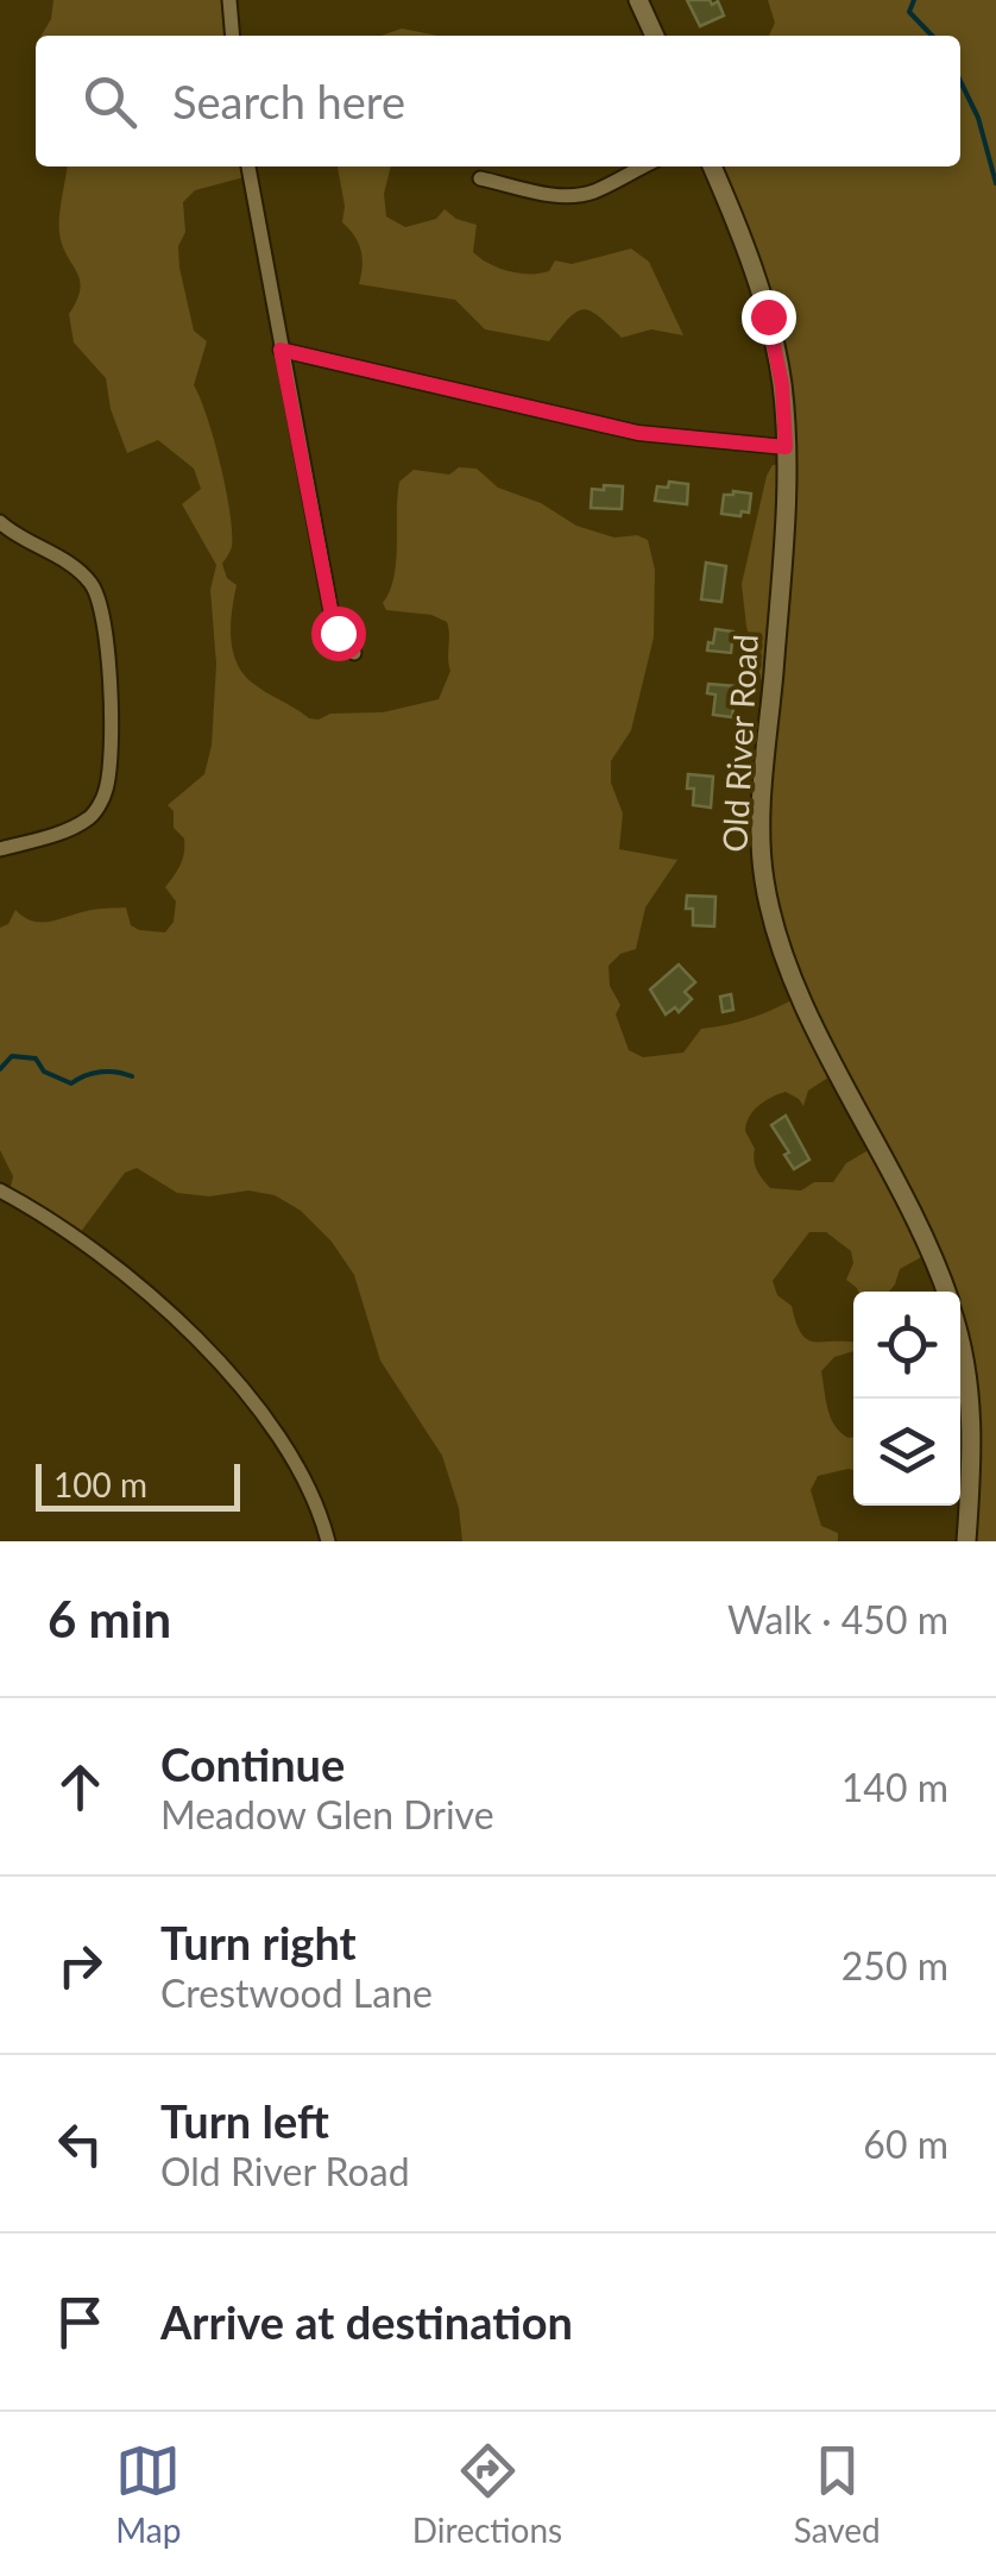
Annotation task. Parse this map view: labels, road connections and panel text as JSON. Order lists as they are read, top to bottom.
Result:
{
  "streets": {
    "main road": ["Old River Road"]
  },
  "scale_bar": "100 m",
  "page": {
    "search": "Search here",
    "scale": "100 m",
    "heading": ["6 min", "Walk · 450 m"],
    "list": [
      ["Continue", "Meadow Glen Drive", "140 m"],
      ["Turn right", "Crestwood Lane", "250 m"],
      ["Turn left", "Old River Road", "60 m"],
      "Arrive at destination"
    ],
    "nav": ["Map", "Directions", "Saved"]
  }
}
